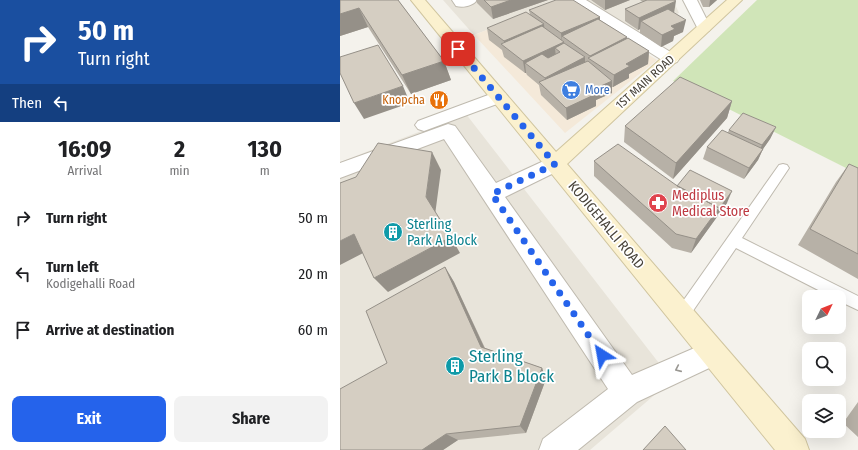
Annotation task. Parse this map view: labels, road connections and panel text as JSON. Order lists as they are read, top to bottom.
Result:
{
  "streets": {
    "main road": ["1ST MAIN ROAD", "KODIGEHALLI ROAD"]
  },
  "crossings": [
    ["1ST MAIN ROAD", "KODIGEHALLI ROAD"]
  ],
  "places": {
    "supermarket": ["More"],
    "restaurant": ["Knopcha"],
    "pharmacy": ["Mediplus Medical Store"],
    "building": ["Sterling Park A Block", "Sterling Park B block"]
  },
  "north": "top right",
  "page": {
    "turn": ["50 m", "Turn right"],
    "then": "Then",
    "eta": [
      "16:09",
      "Arrival",
      "2",
      "min",
      "130",
      "m"
    ],
    "list": [
      {
        "name": "Turn right",
        "value": "50 m"
      },
      {
        "name": "Turn left",
        "note": "Kodigehalli Road",
        "value": "20 m"
      },
      {
        "name": "Arrive at destination",
        "value": "60 m"
      }
    ],
    "buttons": ["Exit", "Share"]
  }
}
